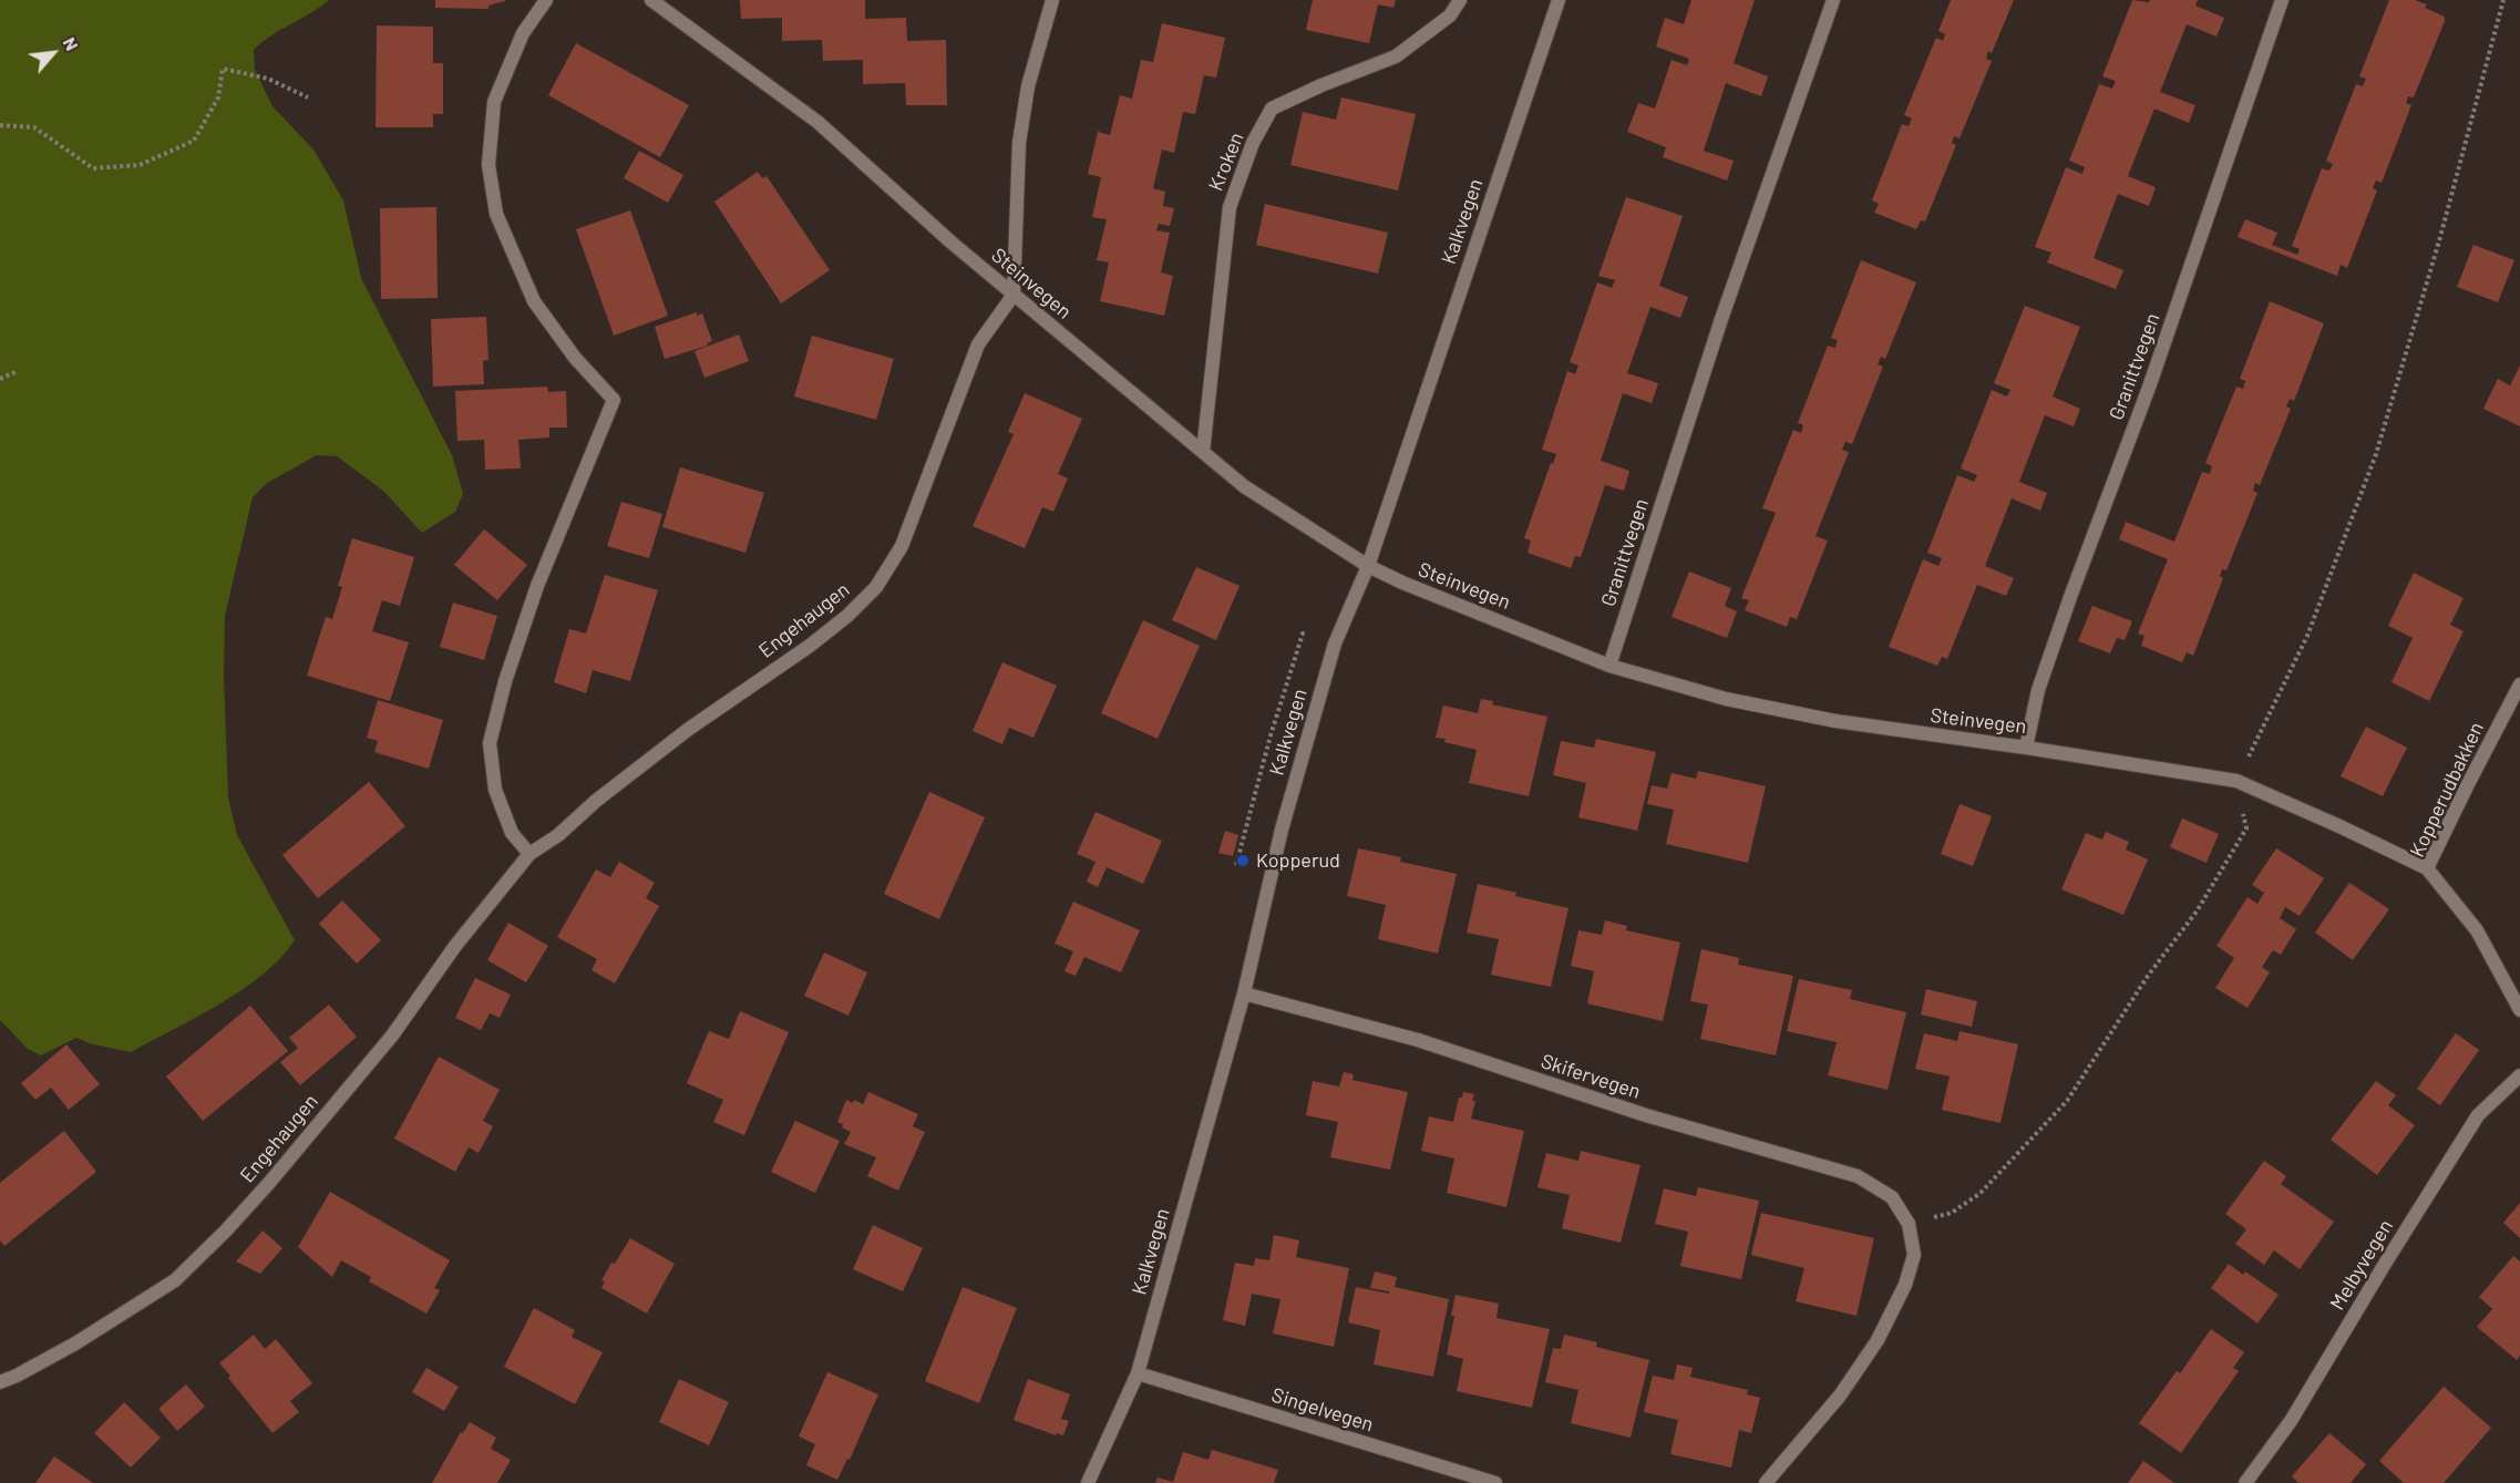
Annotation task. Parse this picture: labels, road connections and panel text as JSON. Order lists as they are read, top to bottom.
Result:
{
  "streets": {
    "street": [
      "Kroken",
      "Kalkvegen",
      "Steinvegen",
      "Granittvegen",
      "Engehaugen",
      "Kopperudbakken",
      "Skifervegen",
      "Melbyvegen",
      "Singelvegen"
    ]
  },
  "crossings": [
    ["Kroken", "Steinvegen"],
    ["Kalkvegen", "Steinvegen"],
    ["Kalkvegen", "Skifervegen"],
    ["Kalkvegen", "Singelvegen"],
    ["Steinvegen", "Granittvegen"],
    ["Steinvegen", "Engehaugen"],
    ["Steinvegen", "Kopperudbakken"]
  ],
  "places": ["Kopperud"],
  "north": "top right"
}
